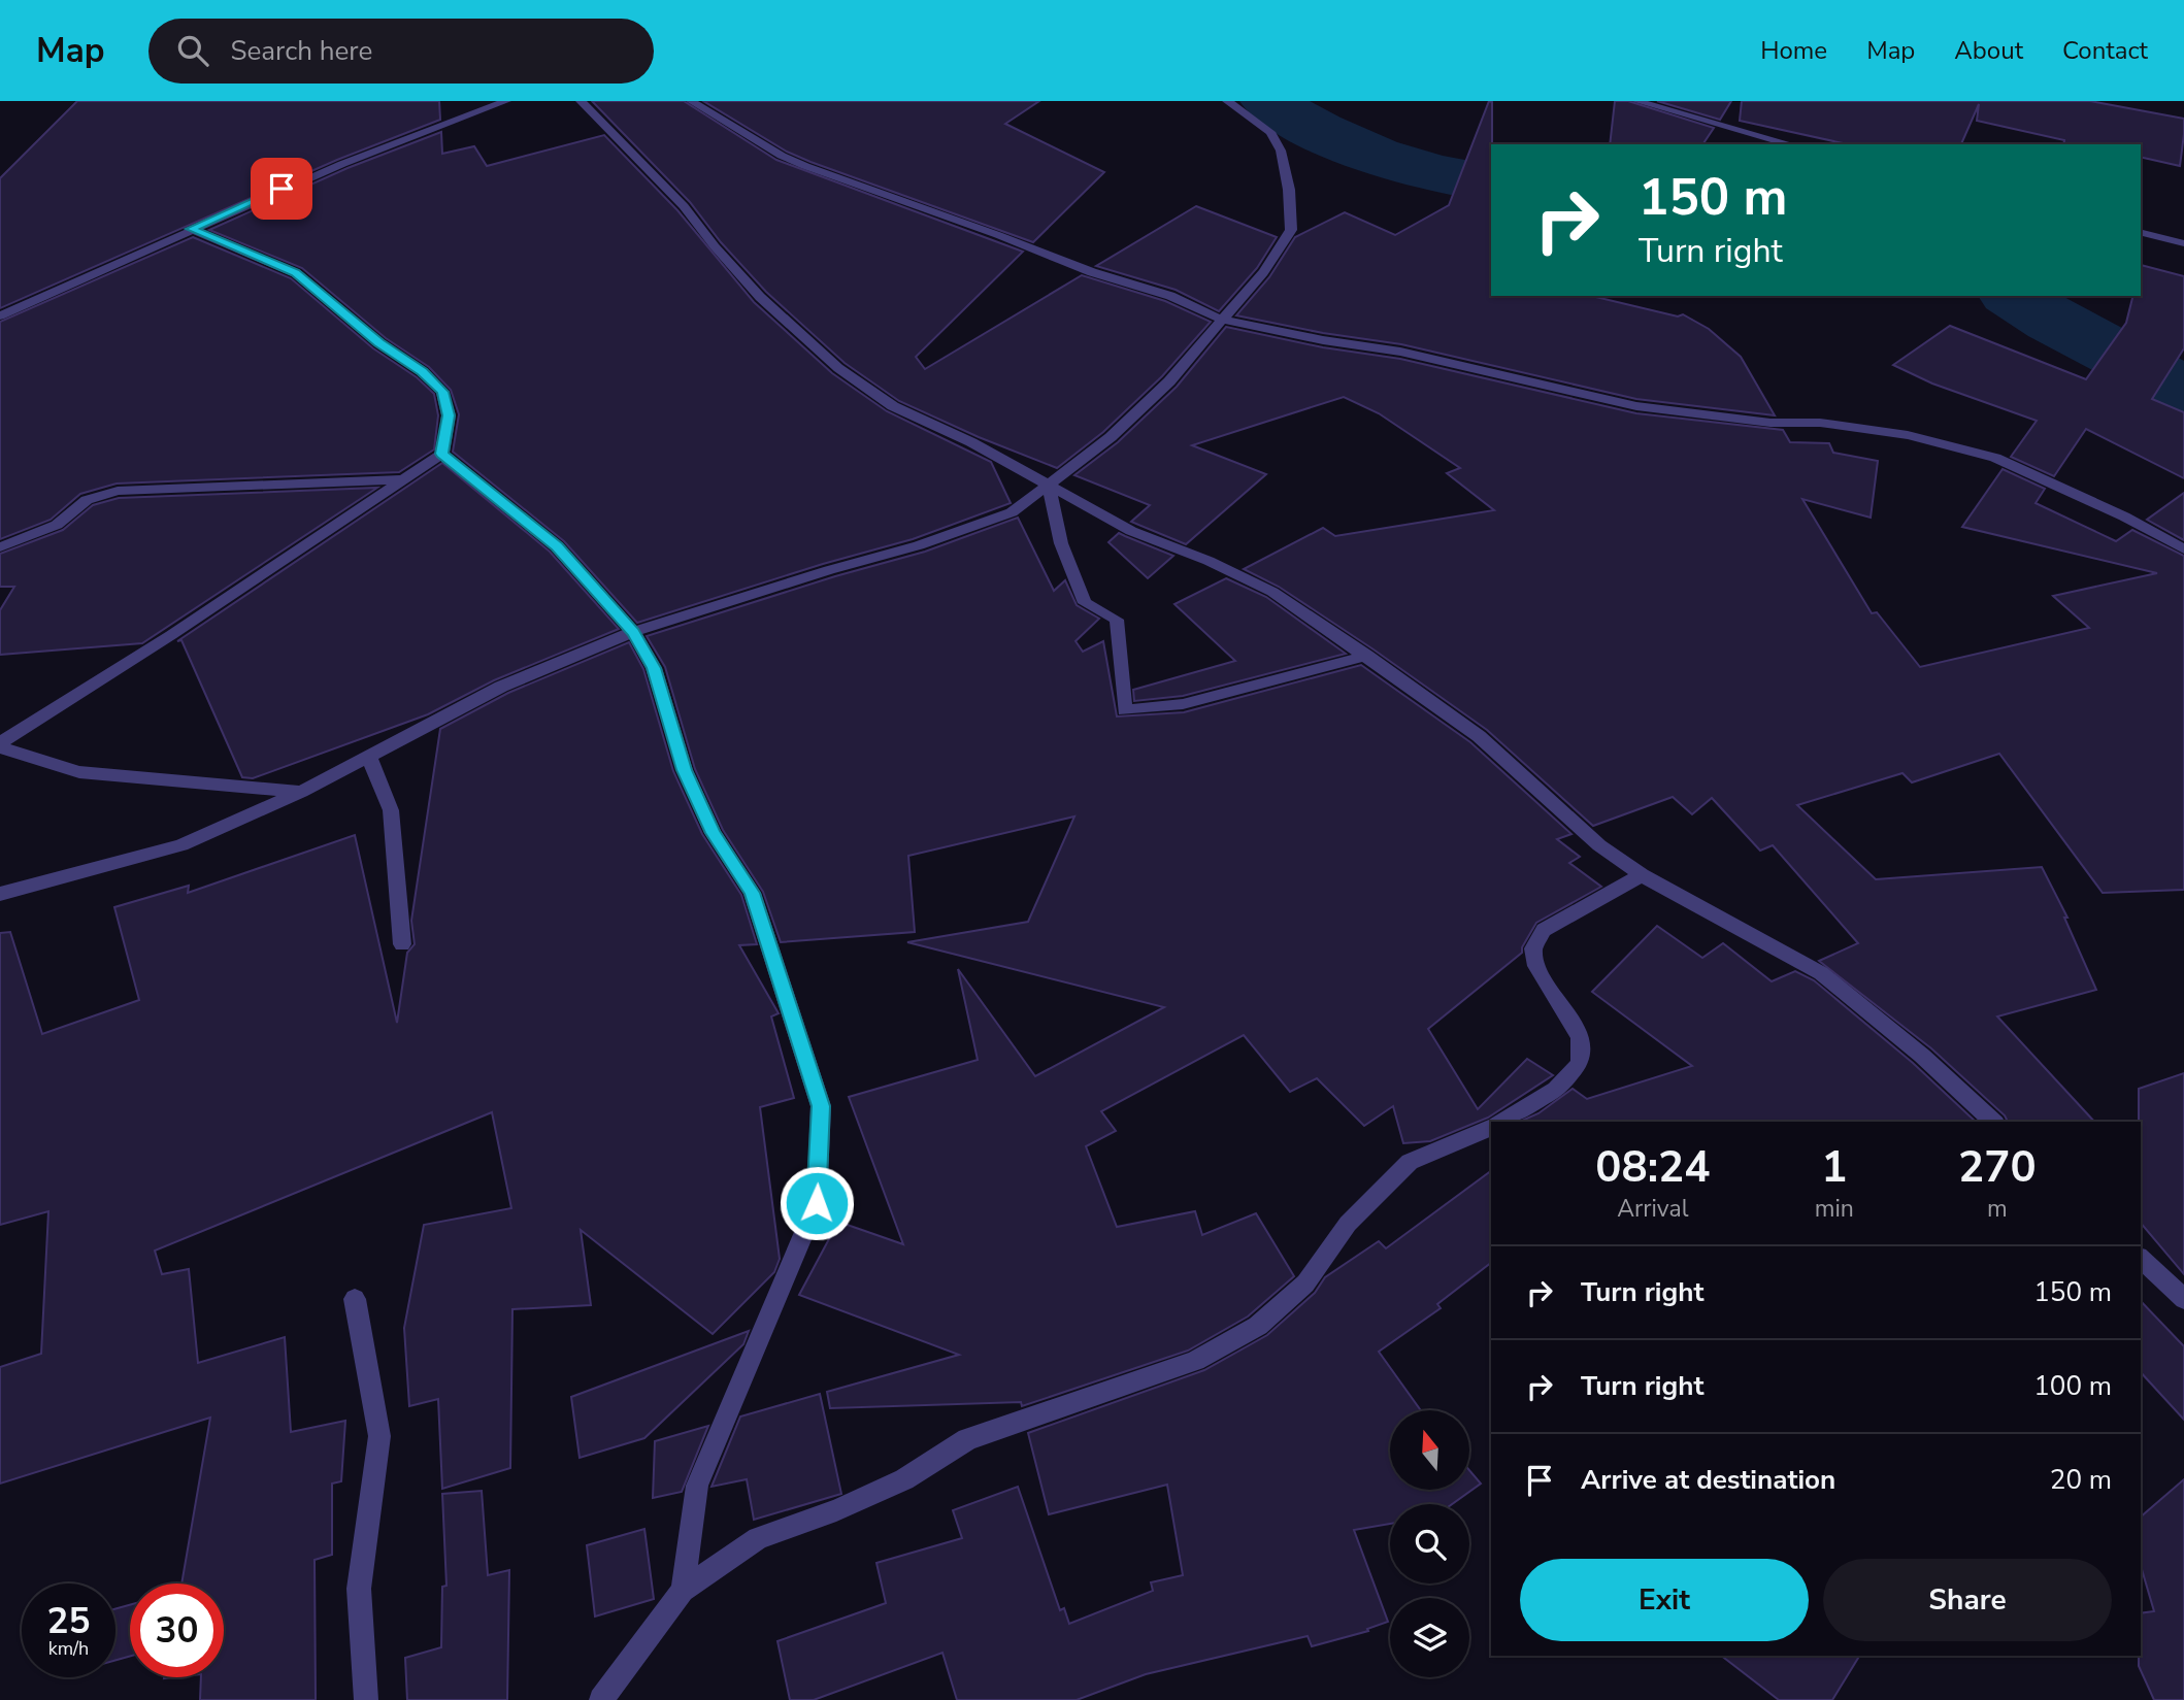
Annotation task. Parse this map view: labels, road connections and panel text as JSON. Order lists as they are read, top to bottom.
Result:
{
  "north": "top",
  "page": {
    "header": "Map",
    "search": "Search here",
    "nav": [
      "Home",
      "Map",
      "About",
      "Contact"
    ],
    "turn": ["150 m", "Turn right"],
    "eta": [
      "08:24",
      "Arrival",
      "1",
      "min",
      "270",
      "m"
    ],
    "list": [
      {
        "name": "Turn right",
        "value": "150 m"
      },
      {
        "name": "Turn right",
        "value": "100 m"
      },
      {
        "name": "Arrive at destination",
        "value": "20 m"
      }
    ],
    "buttons": ["Exit", "Share"],
    "speed": "25 km/h",
    "limit": "30"
  }
}
